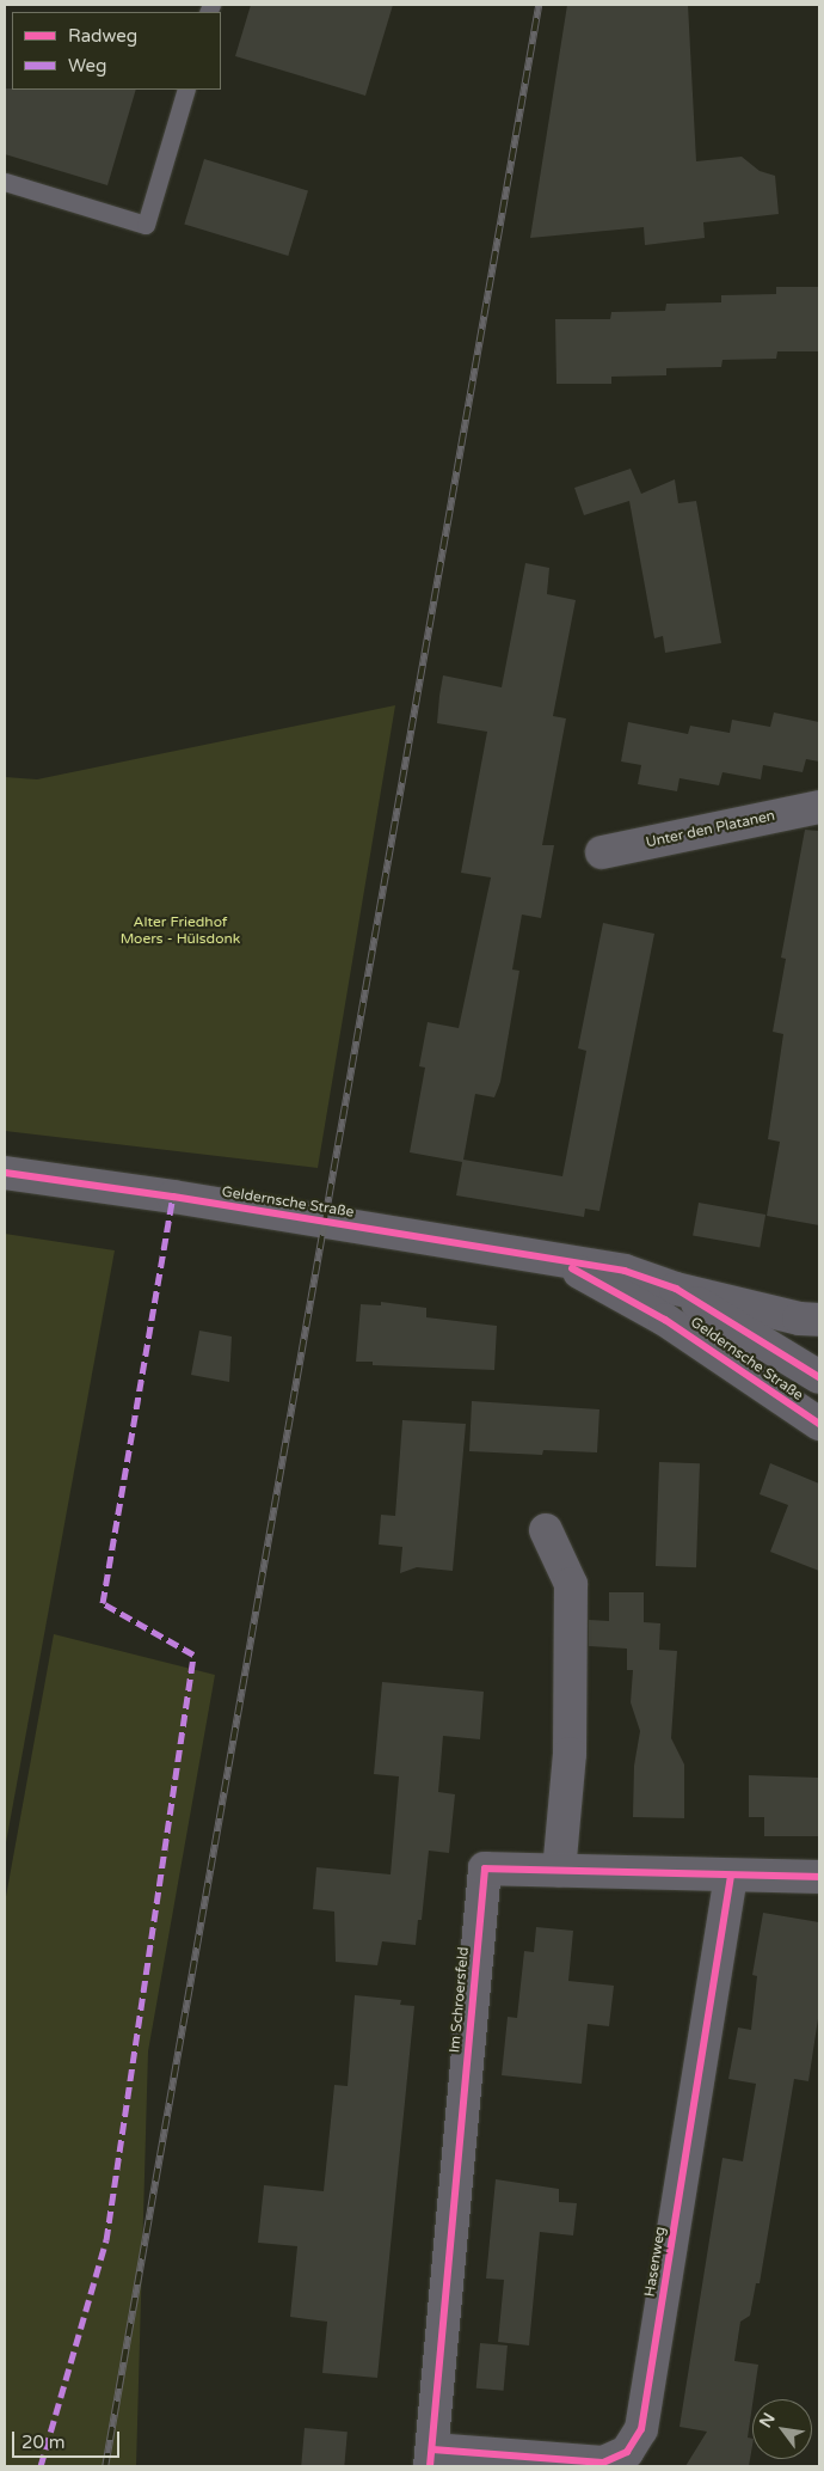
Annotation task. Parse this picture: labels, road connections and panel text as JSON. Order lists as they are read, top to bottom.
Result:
{
  "streets": {
    "street": [
      "Unter den Platanen",
      "Geldernsche Straße",
      "Im Schroersfeld",
      "Hasenweg"
    ]
  },
  "crossings": [
    ["Im Schroersfeld", "Hasenweg"]
  ],
  "parks": ["Alter Friedhof Moers - Hülsdonk"],
  "legend": ["Radweg", "Weg"],
  "scale_bar": "20 m",
  "north": "top left"
}
